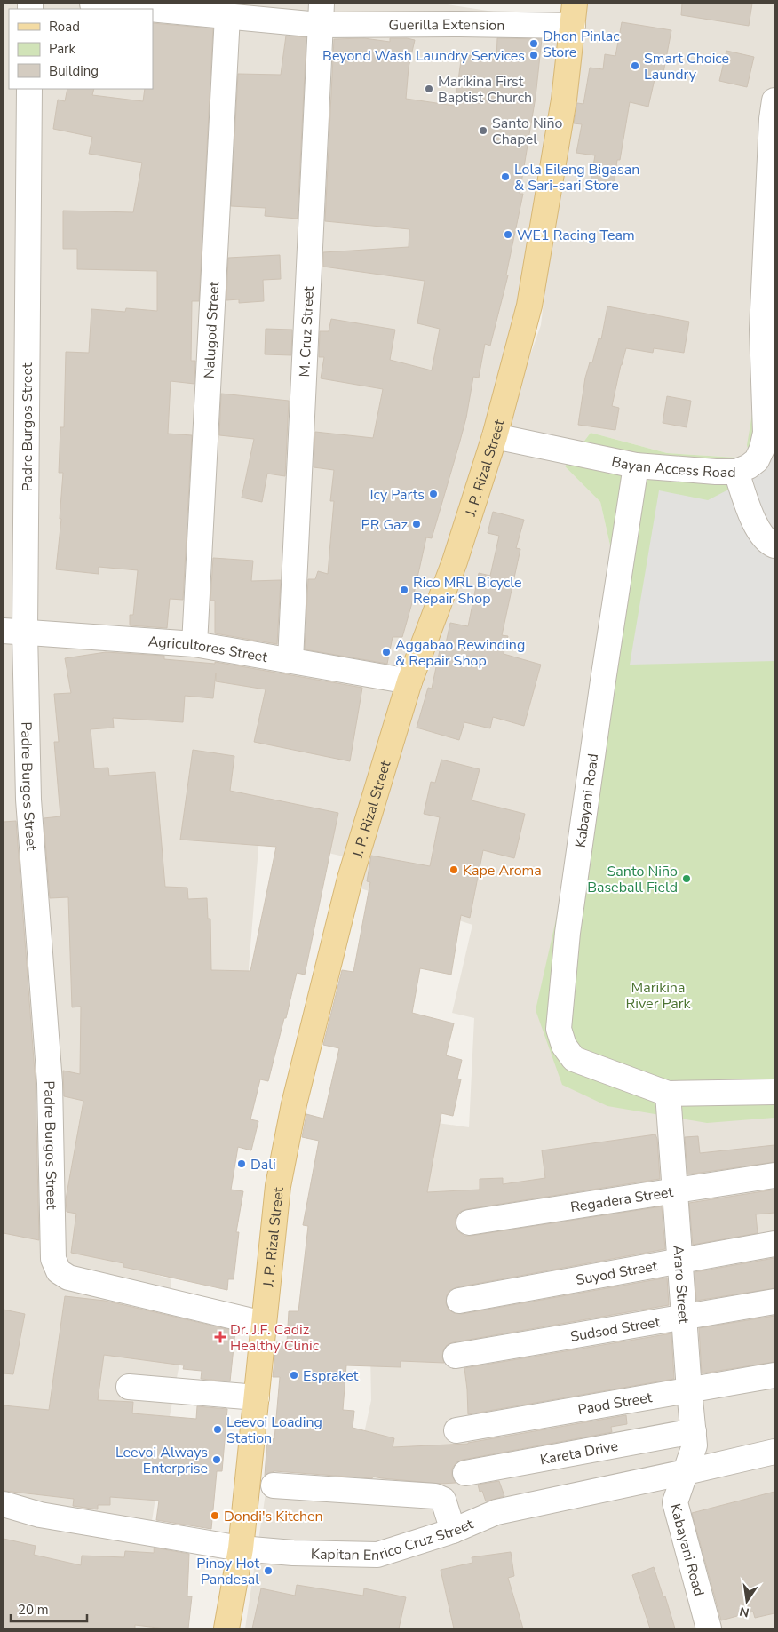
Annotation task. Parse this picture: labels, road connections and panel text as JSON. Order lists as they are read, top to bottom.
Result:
{
  "streets": {
    "main road": ["J. P. Rizal Street"],
    "street": [
      "Guerilla Extension",
      "Nalugod Street",
      "M. Cruz Street",
      "Padre Burgos Street",
      "Bayan Access Road",
      "Agricultores Street",
      "Kabayani Road",
      "Regadera Street",
      "Suyod Street",
      "Araro Street",
      "Sudsod Street",
      "Paod Street",
      "Kareta Drive",
      "Kapitan Enrico Cruz Street"
    ]
  },
  "crossings": [
    ["Guerilla Extension", "Nalugod Street"],
    ["Guerilla Extension", "M. Cruz Street"],
    ["Guerilla Extension", "J. P. Rizal Street"],
    ["Nalugod Street", "Agricultores Street"],
    ["M. Cruz Street", "Agricultores Street"],
    ["Padre Burgos Street", "J. P. Rizal Street"],
    ["Padre Burgos Street", "Agricultores Street"],
    ["Bayan Access Road", "J. P. Rizal Street"],
    ["Bayan Access Road", "Kabayani Road"],
    ["J. P. Rizal Street", "Agricultores Street"],
    ["J. P. Rizal Street", "Kapitan Enrico Cruz Street"],
    ["Kabayani Road", "Araro Street"],
    ["Kabayani Road", "Kapitan Enrico Cruz Street"],
    ["Regadera Street", "Araro Street"],
    ["Suyod Street", "Araro Street"],
    ["Araro Street", "Sudsod Street"],
    ["Araro Street", "Paod Street"],
    ["Araro Street", "Kareta Drive"],
    ["Araro Street", "Kapitan Enrico Cruz Street"]
  ],
  "parks": ["Marikina River Park"],
  "places": {
    "other": [
      "Dhon Pinlac Store",
      "Beyond Wash Laundry Services",
      "Smart Choice Laundry",
      "Marikina First Baptist Church",
      "Santo Niño Chapel",
      "Lola Eileng Bigasan & Sari-sari Store",
      "WE1 Racing Team",
      "Icy Parts",
      "PR Gaz",
      "Rico MRL Bicycle Repair Shop",
      "Aggabao Rewinding & Repair Shop",
      "Kape Aroma",
      "Santo Niño Baseball Field",
      "Dali",
      "Espraket",
      "Leevoi Loading Station",
      "Leevoi Always Enterprise",
      "Dondi's Kitchen",
      "Pinoy Hot Pandesal"
    ],
    "health": ["Dr. J.F. Cadiz Healthy Clinic"]
  },
  "legend": ["Road", "Park", "Building"],
  "scale_bar": "20 m",
  "north": "bottom"
}
